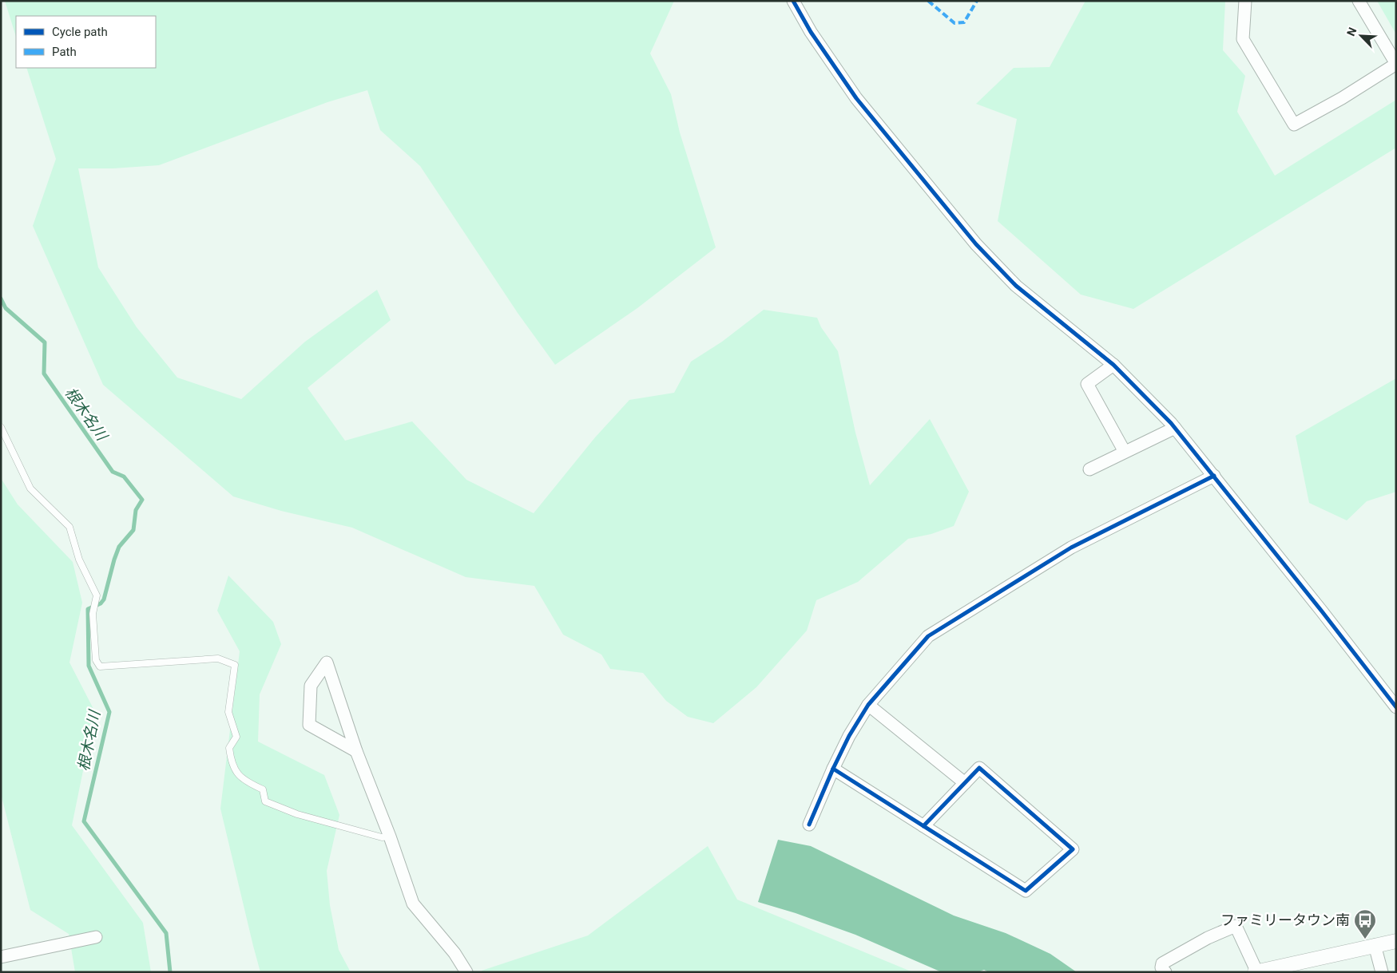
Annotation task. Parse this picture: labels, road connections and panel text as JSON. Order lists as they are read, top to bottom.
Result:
{
  "water": ["根木名川"],
  "places": {
    "bus stop": ["ファミリータウン南"]
  },
  "legend": ["Cycle path", "Path"],
  "north": "top left"
}
